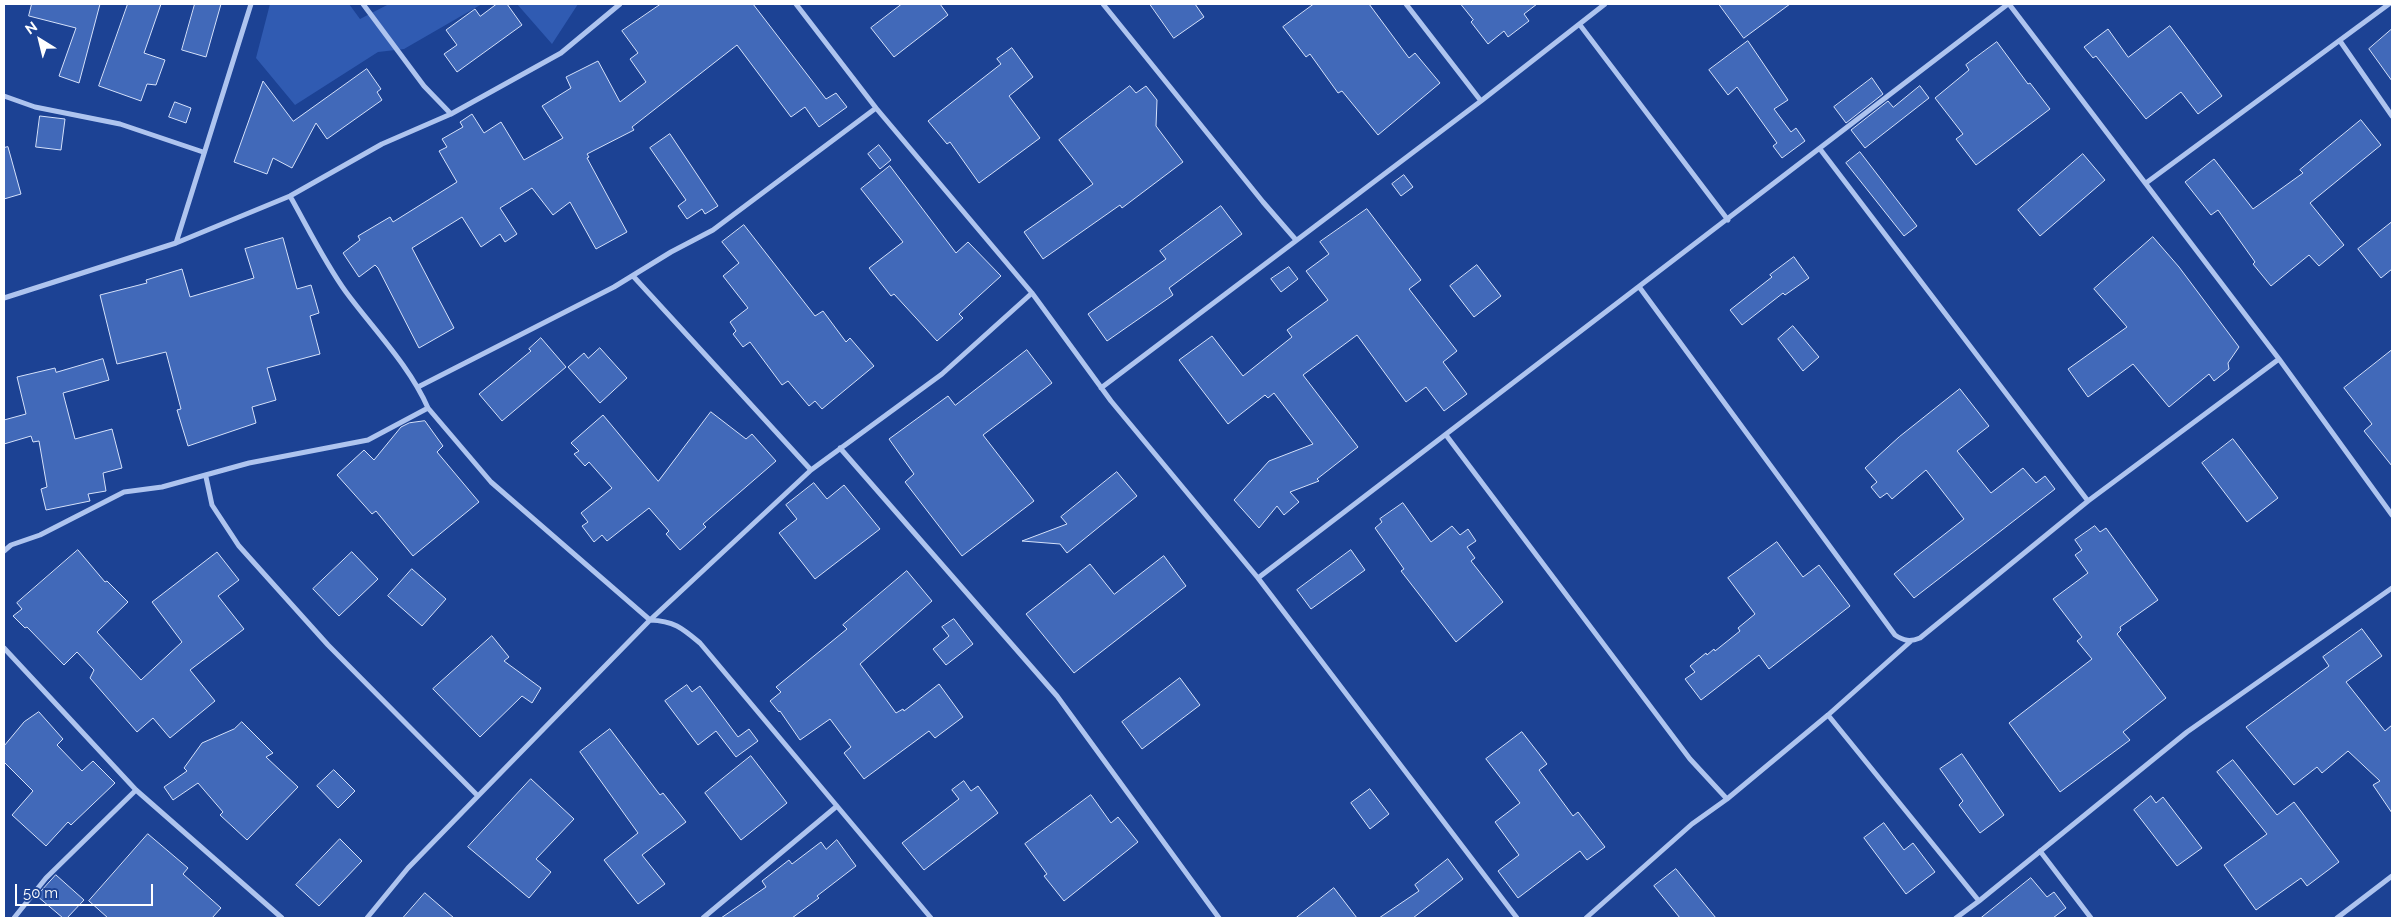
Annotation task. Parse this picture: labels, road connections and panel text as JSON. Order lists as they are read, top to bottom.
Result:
{
  "scale_bar": "50 m",
  "north": "top left"
}
